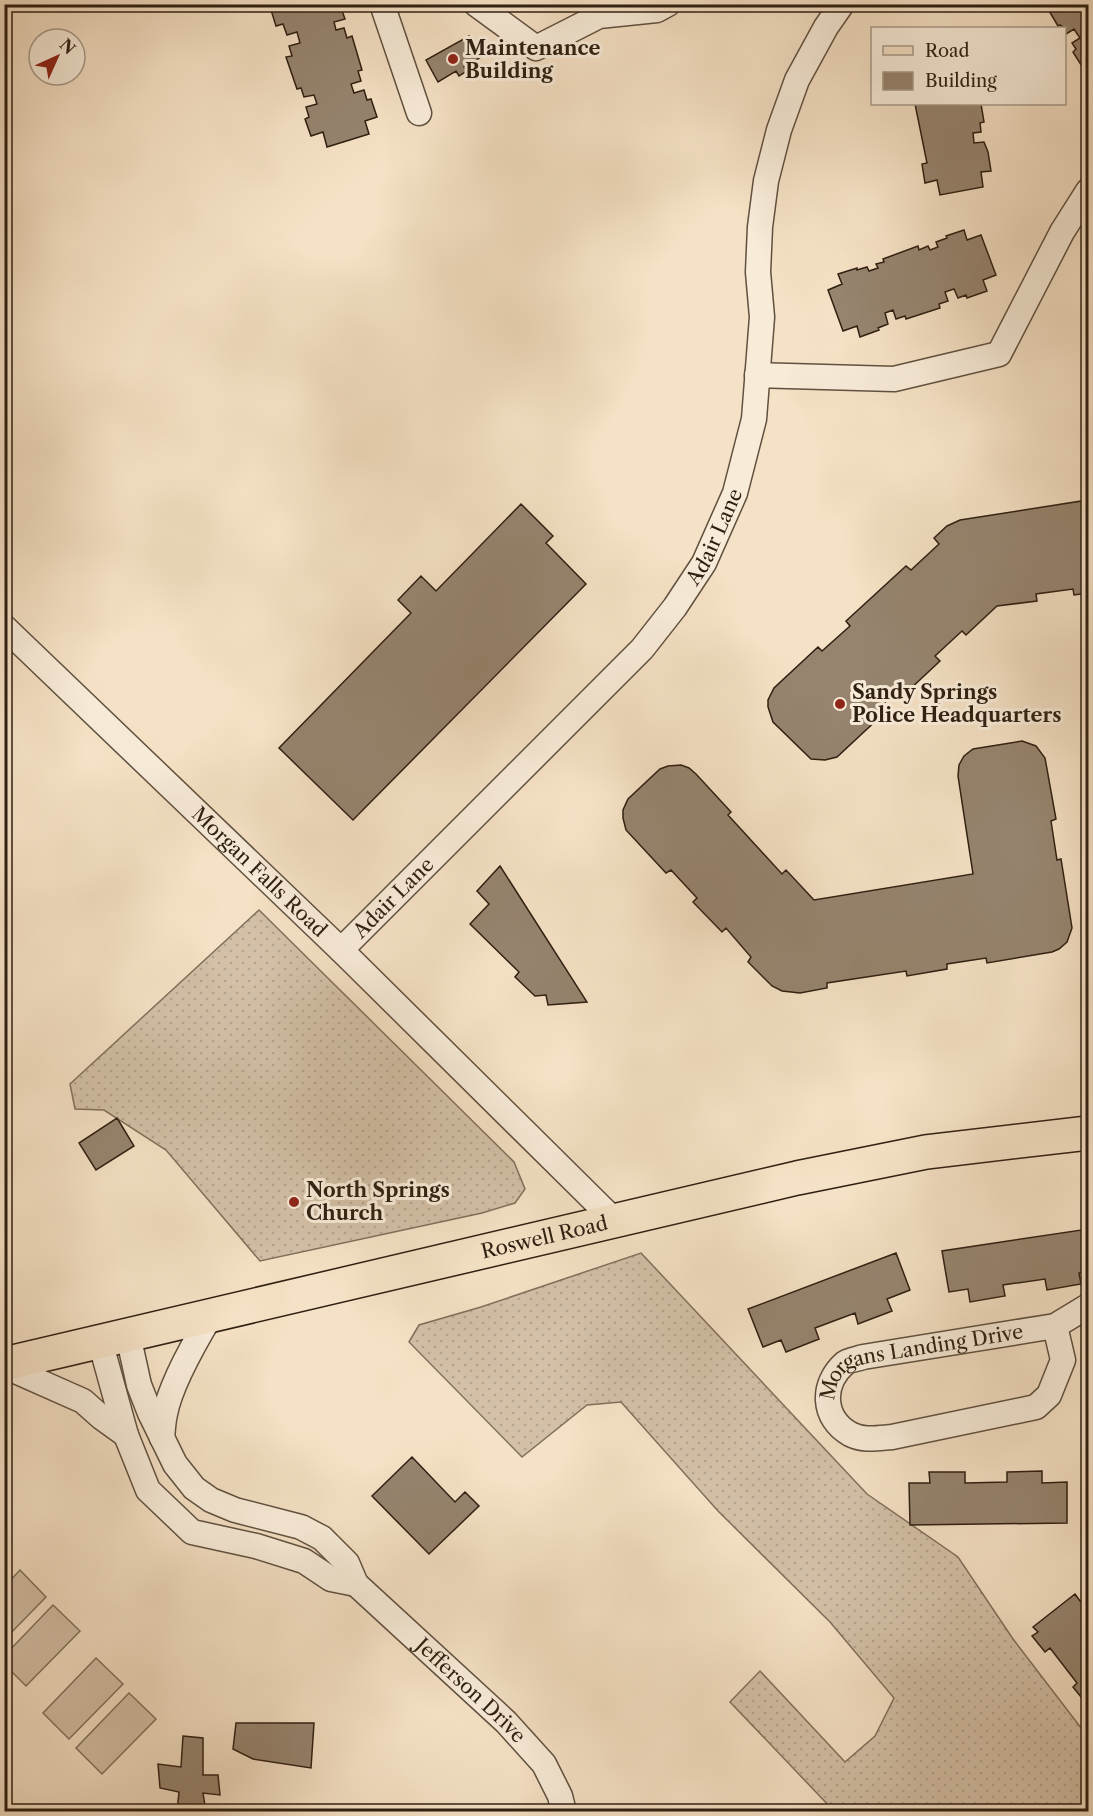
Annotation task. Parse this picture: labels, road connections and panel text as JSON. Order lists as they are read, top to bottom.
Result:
{
  "streets": {
    "main road": ["Roswell Road"],
    "street": [
      "Adair Lane",
      "Morgan Falls Road",
      "Morgans Landing Drive",
      "Jefferson Drive"
    ]
  },
  "crossings": [
    ["Adair Lane", "Morgan Falls Road"],
    ["Morgan Falls Road", "Roswell Road"],
    ["Roswell Road", "Jefferson Drive"]
  ],
  "places": ["Maintenance Building", "Sandy Springs Police Headquarters", "North Springs Church"],
  "legend": ["Road", "Building"],
  "north": "top right"
}
